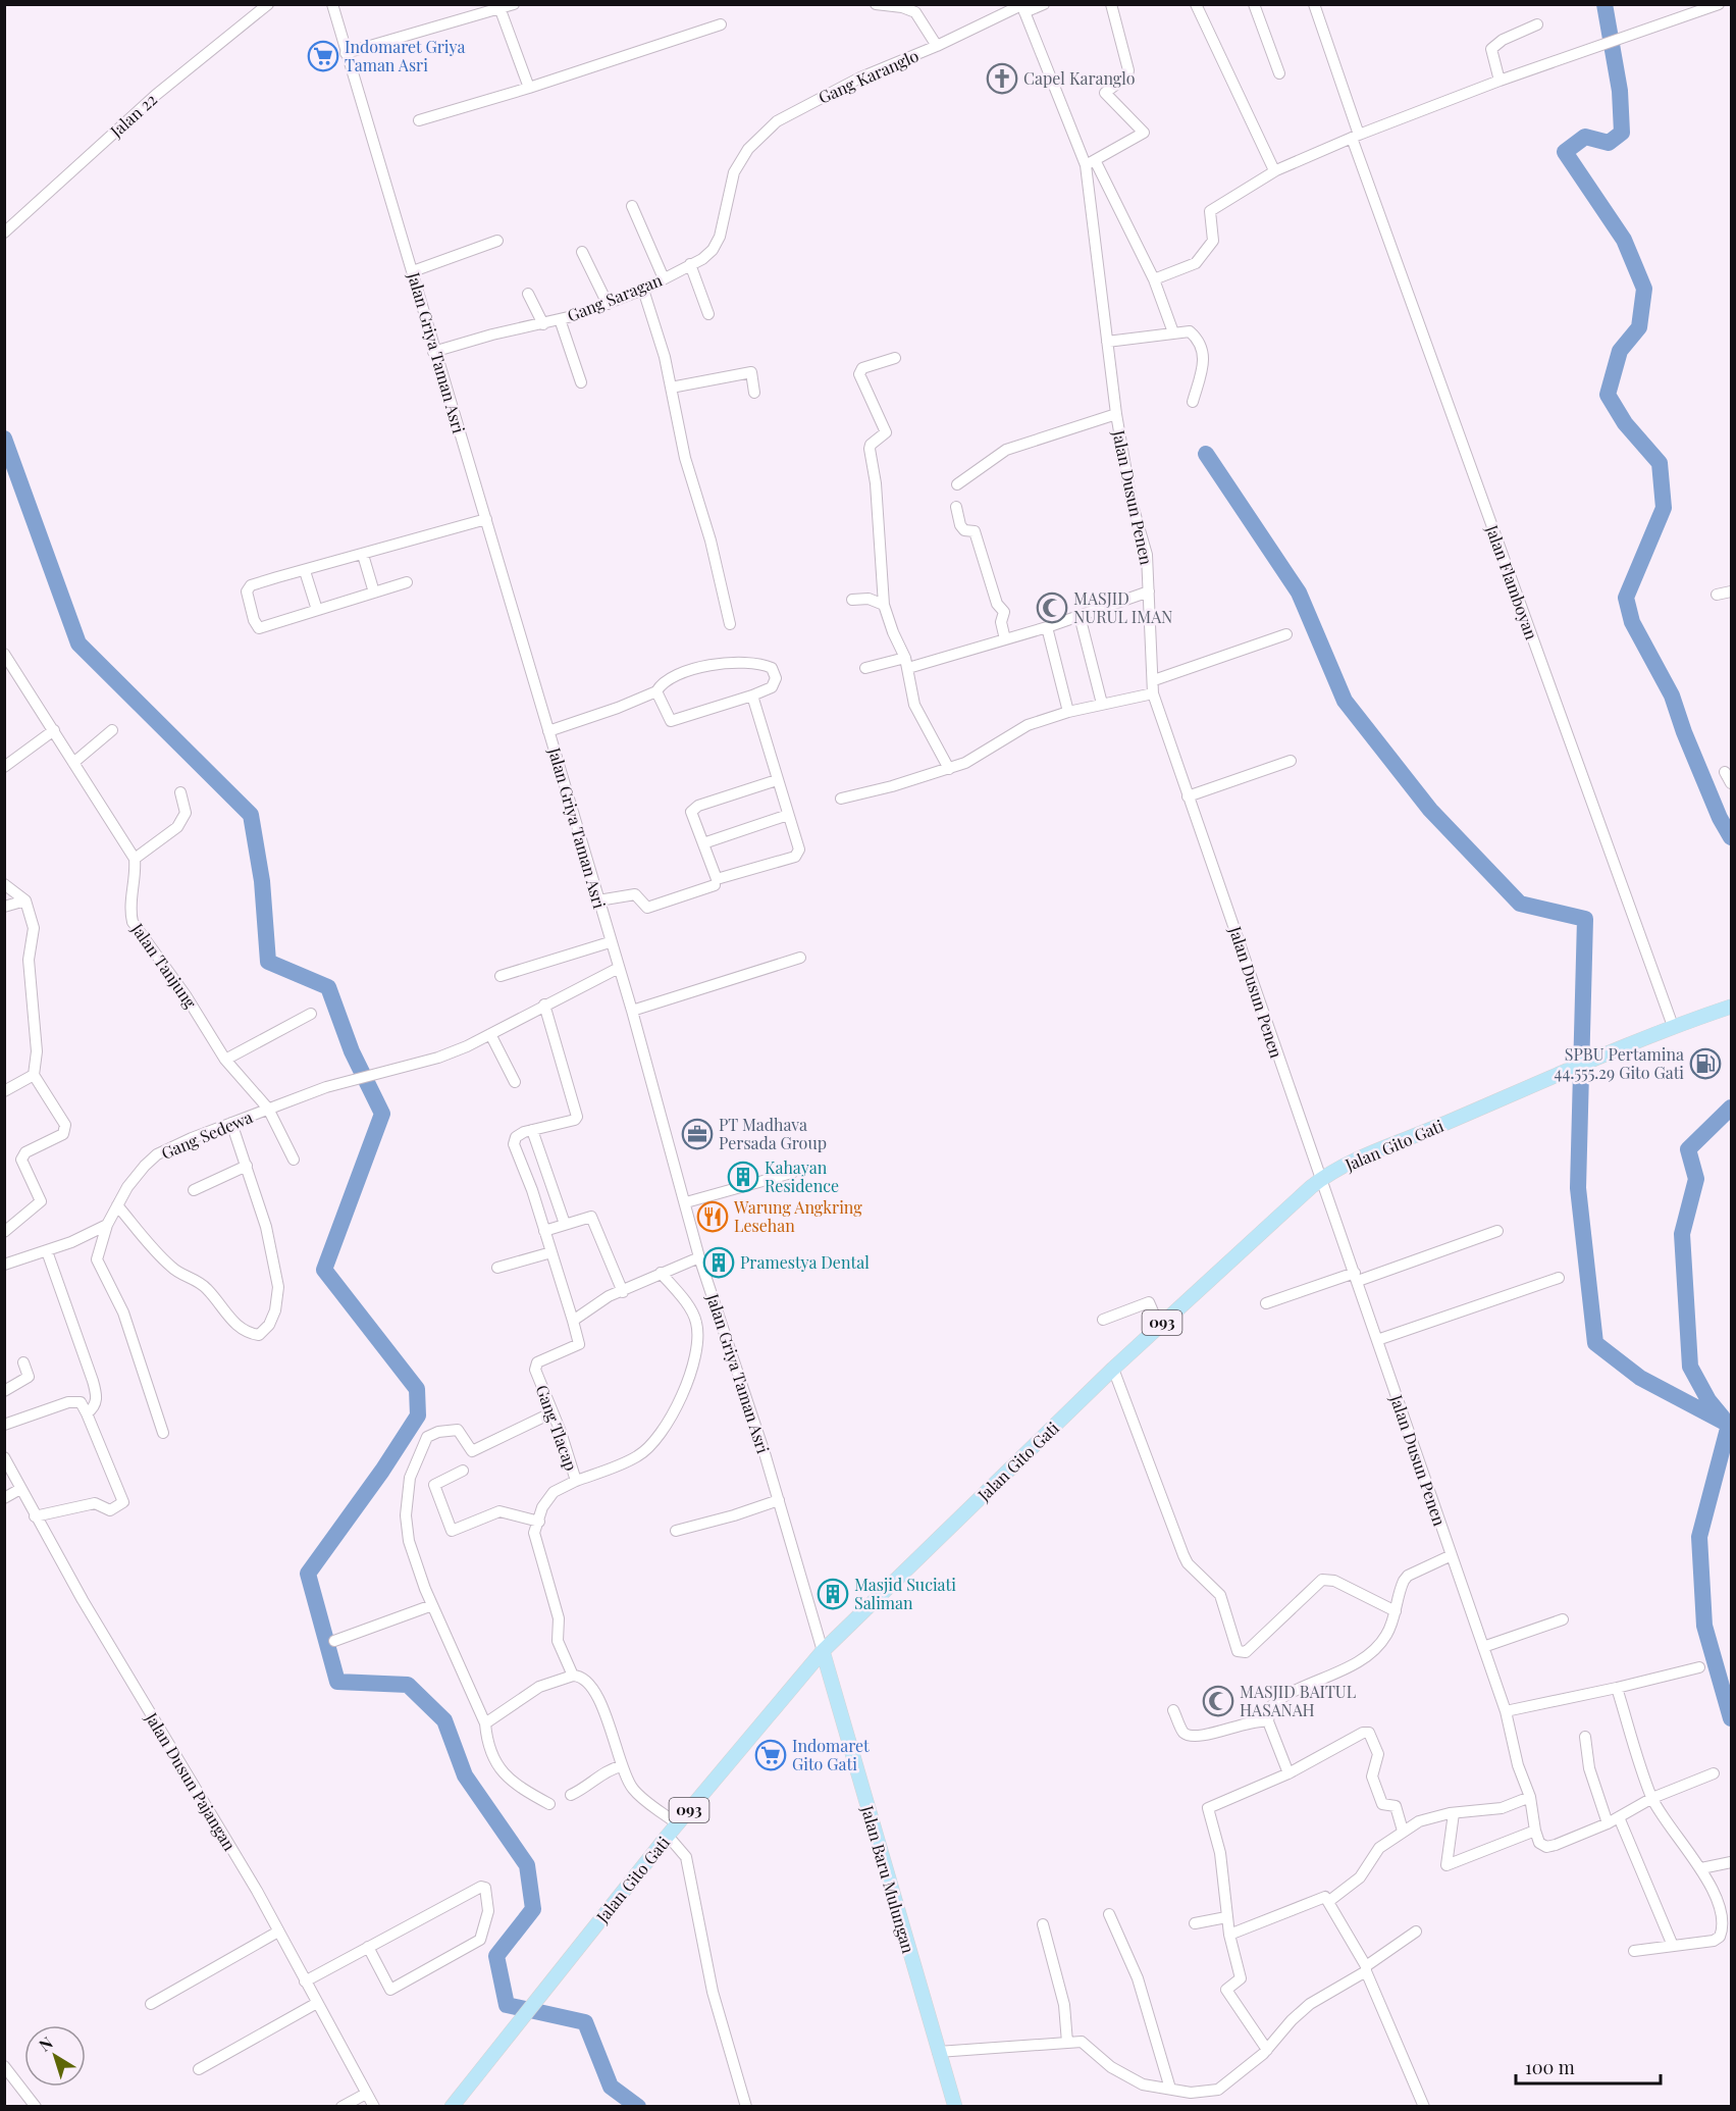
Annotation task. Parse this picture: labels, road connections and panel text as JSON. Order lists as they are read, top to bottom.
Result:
{
  "streets": {
    "main road": ["Jalan Gito Gati", "093", "Jalan Baru Mulungan"],
    "street": [
      "Gang Karanglo",
      "Jalan 22",
      "Gang Saragan",
      "Jalan Griya Taman Asri",
      "Jalan Dusun Penen",
      "Jalan Flamboyan",
      "Jalan Tanjung",
      "Gang Sedewa",
      "Gang Tlacap",
      "Jalan Dusun Pajangan"
    ]
  },
  "crossings": [
    ["Gang Karanglo", "Gang Saragan"],
    ["Gang Karanglo", "Jalan Dusun Penen"],
    ["Gang Saragan", "Jalan Griya Taman Asri"],
    ["Jalan Griya Taman Asri", "Gang Sedewa"],
    ["Jalan Griya Taman Asri", "Jalan Gito Gati"],
    ["Jalan Griya Taman Asri", "Jalan Baru Mulungan"],
    ["Jalan Dusun Penen", "Jalan Gito Gati"],
    ["Jalan Flamboyan", "Jalan Gito Gati"],
    ["Jalan Tanjung", "Gang Sedewa"],
    ["Jalan Gito Gati", "Gang Tlacap"],
    ["Jalan Gito Gati", "Jalan Baru Mulungan"]
  ],
  "places": {
    "supermarket": ["Indomaret Griya Taman Asri", "Indomaret Gito Gati"],
    "church": ["Capel Karanglo"],
    "mosque": ["MASJID NURUL IMAN", "MASJID BAITUL HASANAH"],
    "fuel station": ["SPBU Pertamina 44.555.29 Gito Gati"],
    "office": ["PT Madhava Persada Group"],
    "building": ["Kahayan Residence", "Pramestya Dental", "Masjid Suciati Saliman"],
    "restaurant": ["Warung Angkring Lesehan"]
  },
  "scale_bar": "100 m",
  "north": "top left"
}
